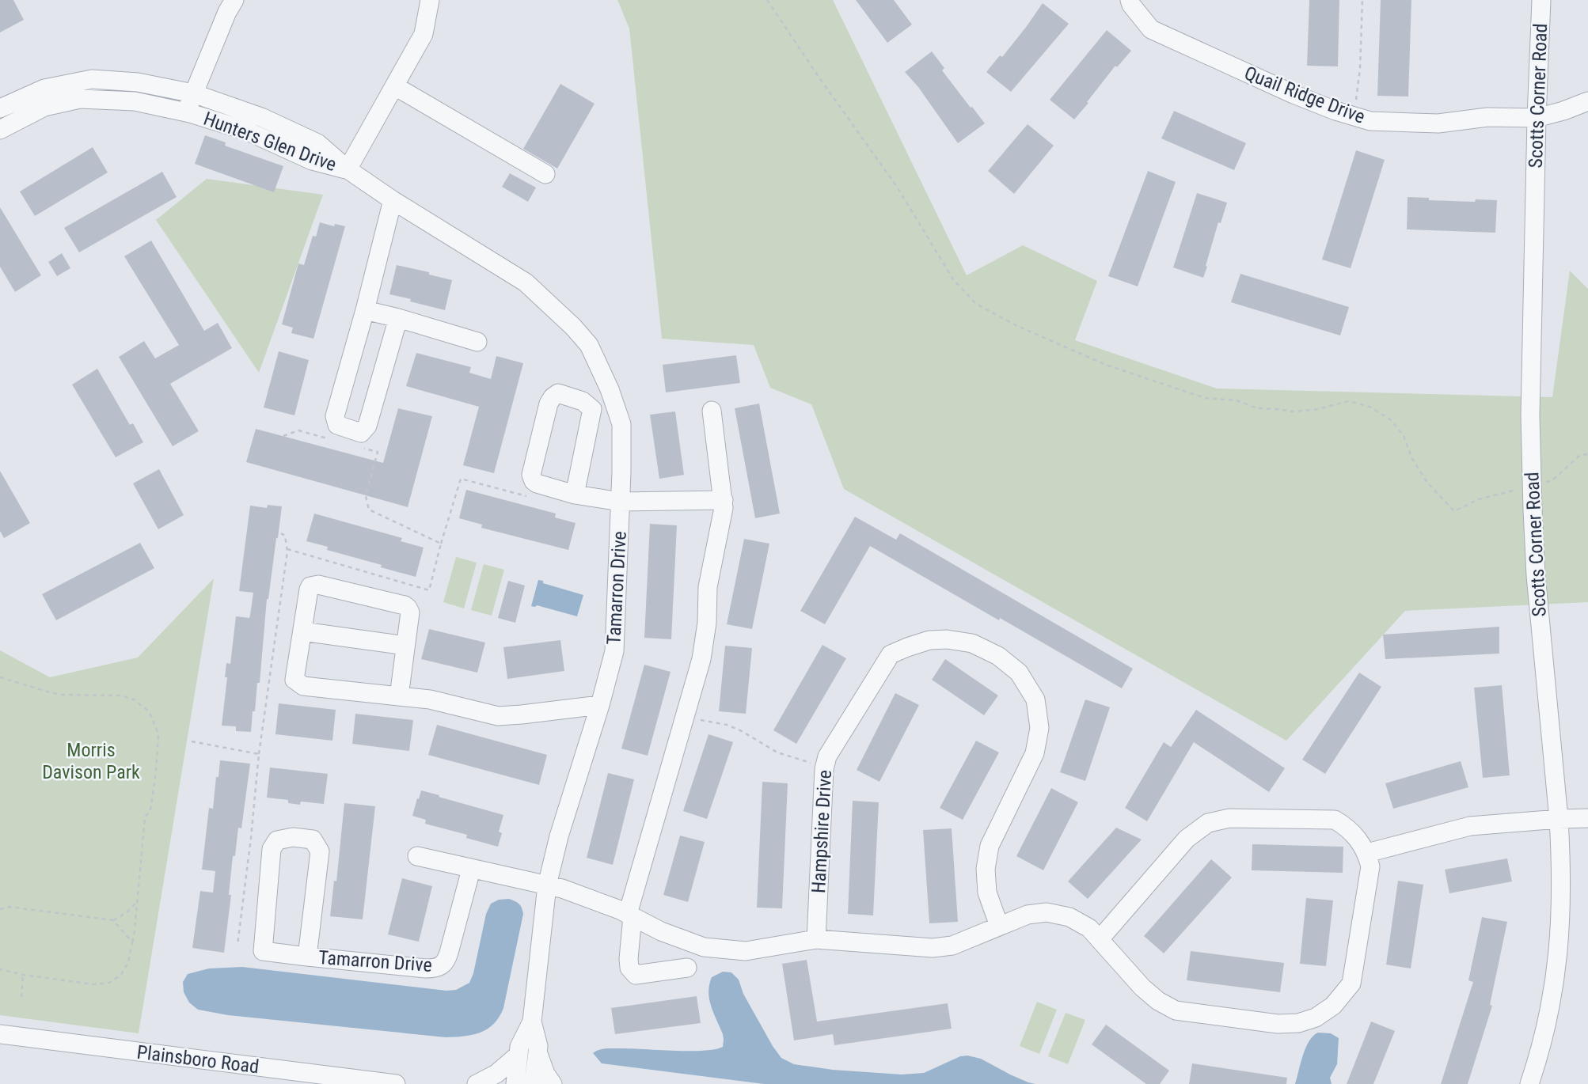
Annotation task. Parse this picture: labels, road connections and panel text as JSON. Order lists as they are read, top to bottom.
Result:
{
  "streets": {
    "street": [
      "Quail Ridge Drive",
      "Scotts Corner Road",
      "Hunters Glen Drive",
      "Tamarron Drive",
      "Hampshire Drive",
      "Plainsboro Road"
    ]
  },
  "crossings": [
    ["Quail Ridge Drive", "Scotts Corner Road"],
    ["Hunters Glen Drive", "Tamarron Drive"]
  ],
  "parks": ["Morris Davison Park"]
}
